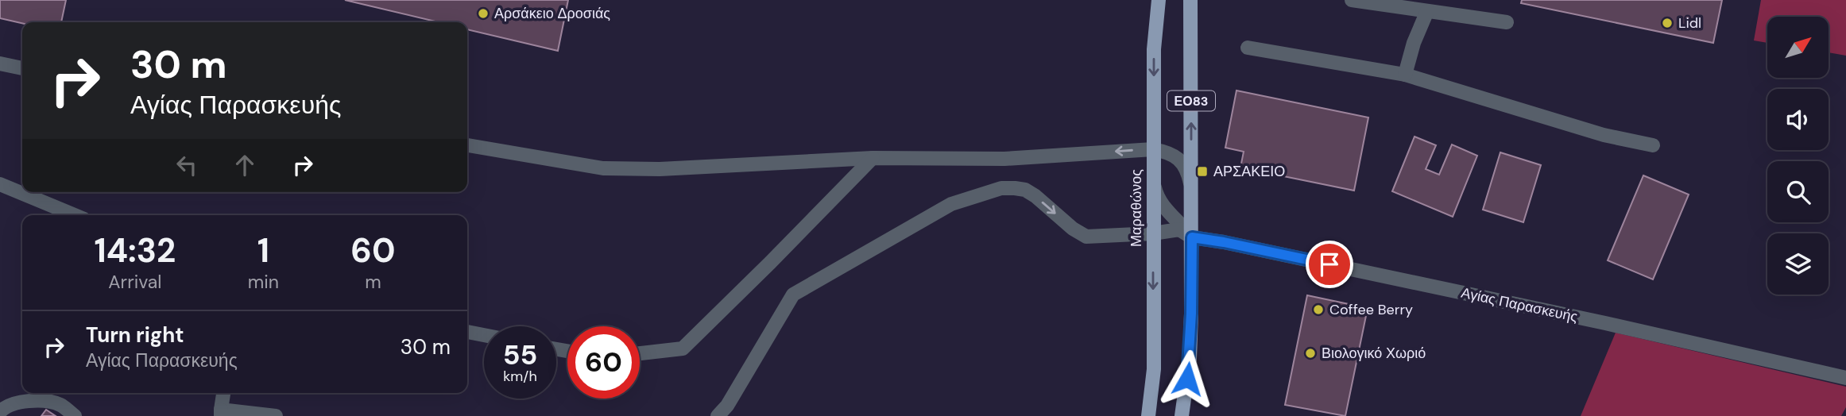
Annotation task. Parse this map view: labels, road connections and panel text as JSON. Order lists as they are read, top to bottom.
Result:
{
  "streets": {
    "main road": ["ΕΟ83", "Μαραθώνος"],
    "street": ["Αγίας Παρασκευής"]
  },
  "crossings": [
    ["ΕΟ83", "Αγίας Παρασκευής"],
    ["Μαραθώνος", "Αγίας Παρασκευής"]
  ],
  "places": {
    "other": [
      "Αρσάκειο Δροσιάς",
      "Lidl",
      "Coffee Berry",
      "Βιολογικό Χωριό"
    ],
    "transit": ["ΑΡΣΑΚΕΙΟ"]
  },
  "north": "top right",
  "page": {
    "turn": ["30 m", "Αγίας Παρασκευής"],
    "eta": [
      "14:32",
      "Arrival",
      "1",
      "min",
      "60",
      "m"
    ],
    "list": [
      {
        "name": "Turn right",
        "note": "Αγίας Παρασκευής",
        "value": "30 m"
      }
    ],
    "speed": "55 km/h",
    "limit": "60"
  }
}
